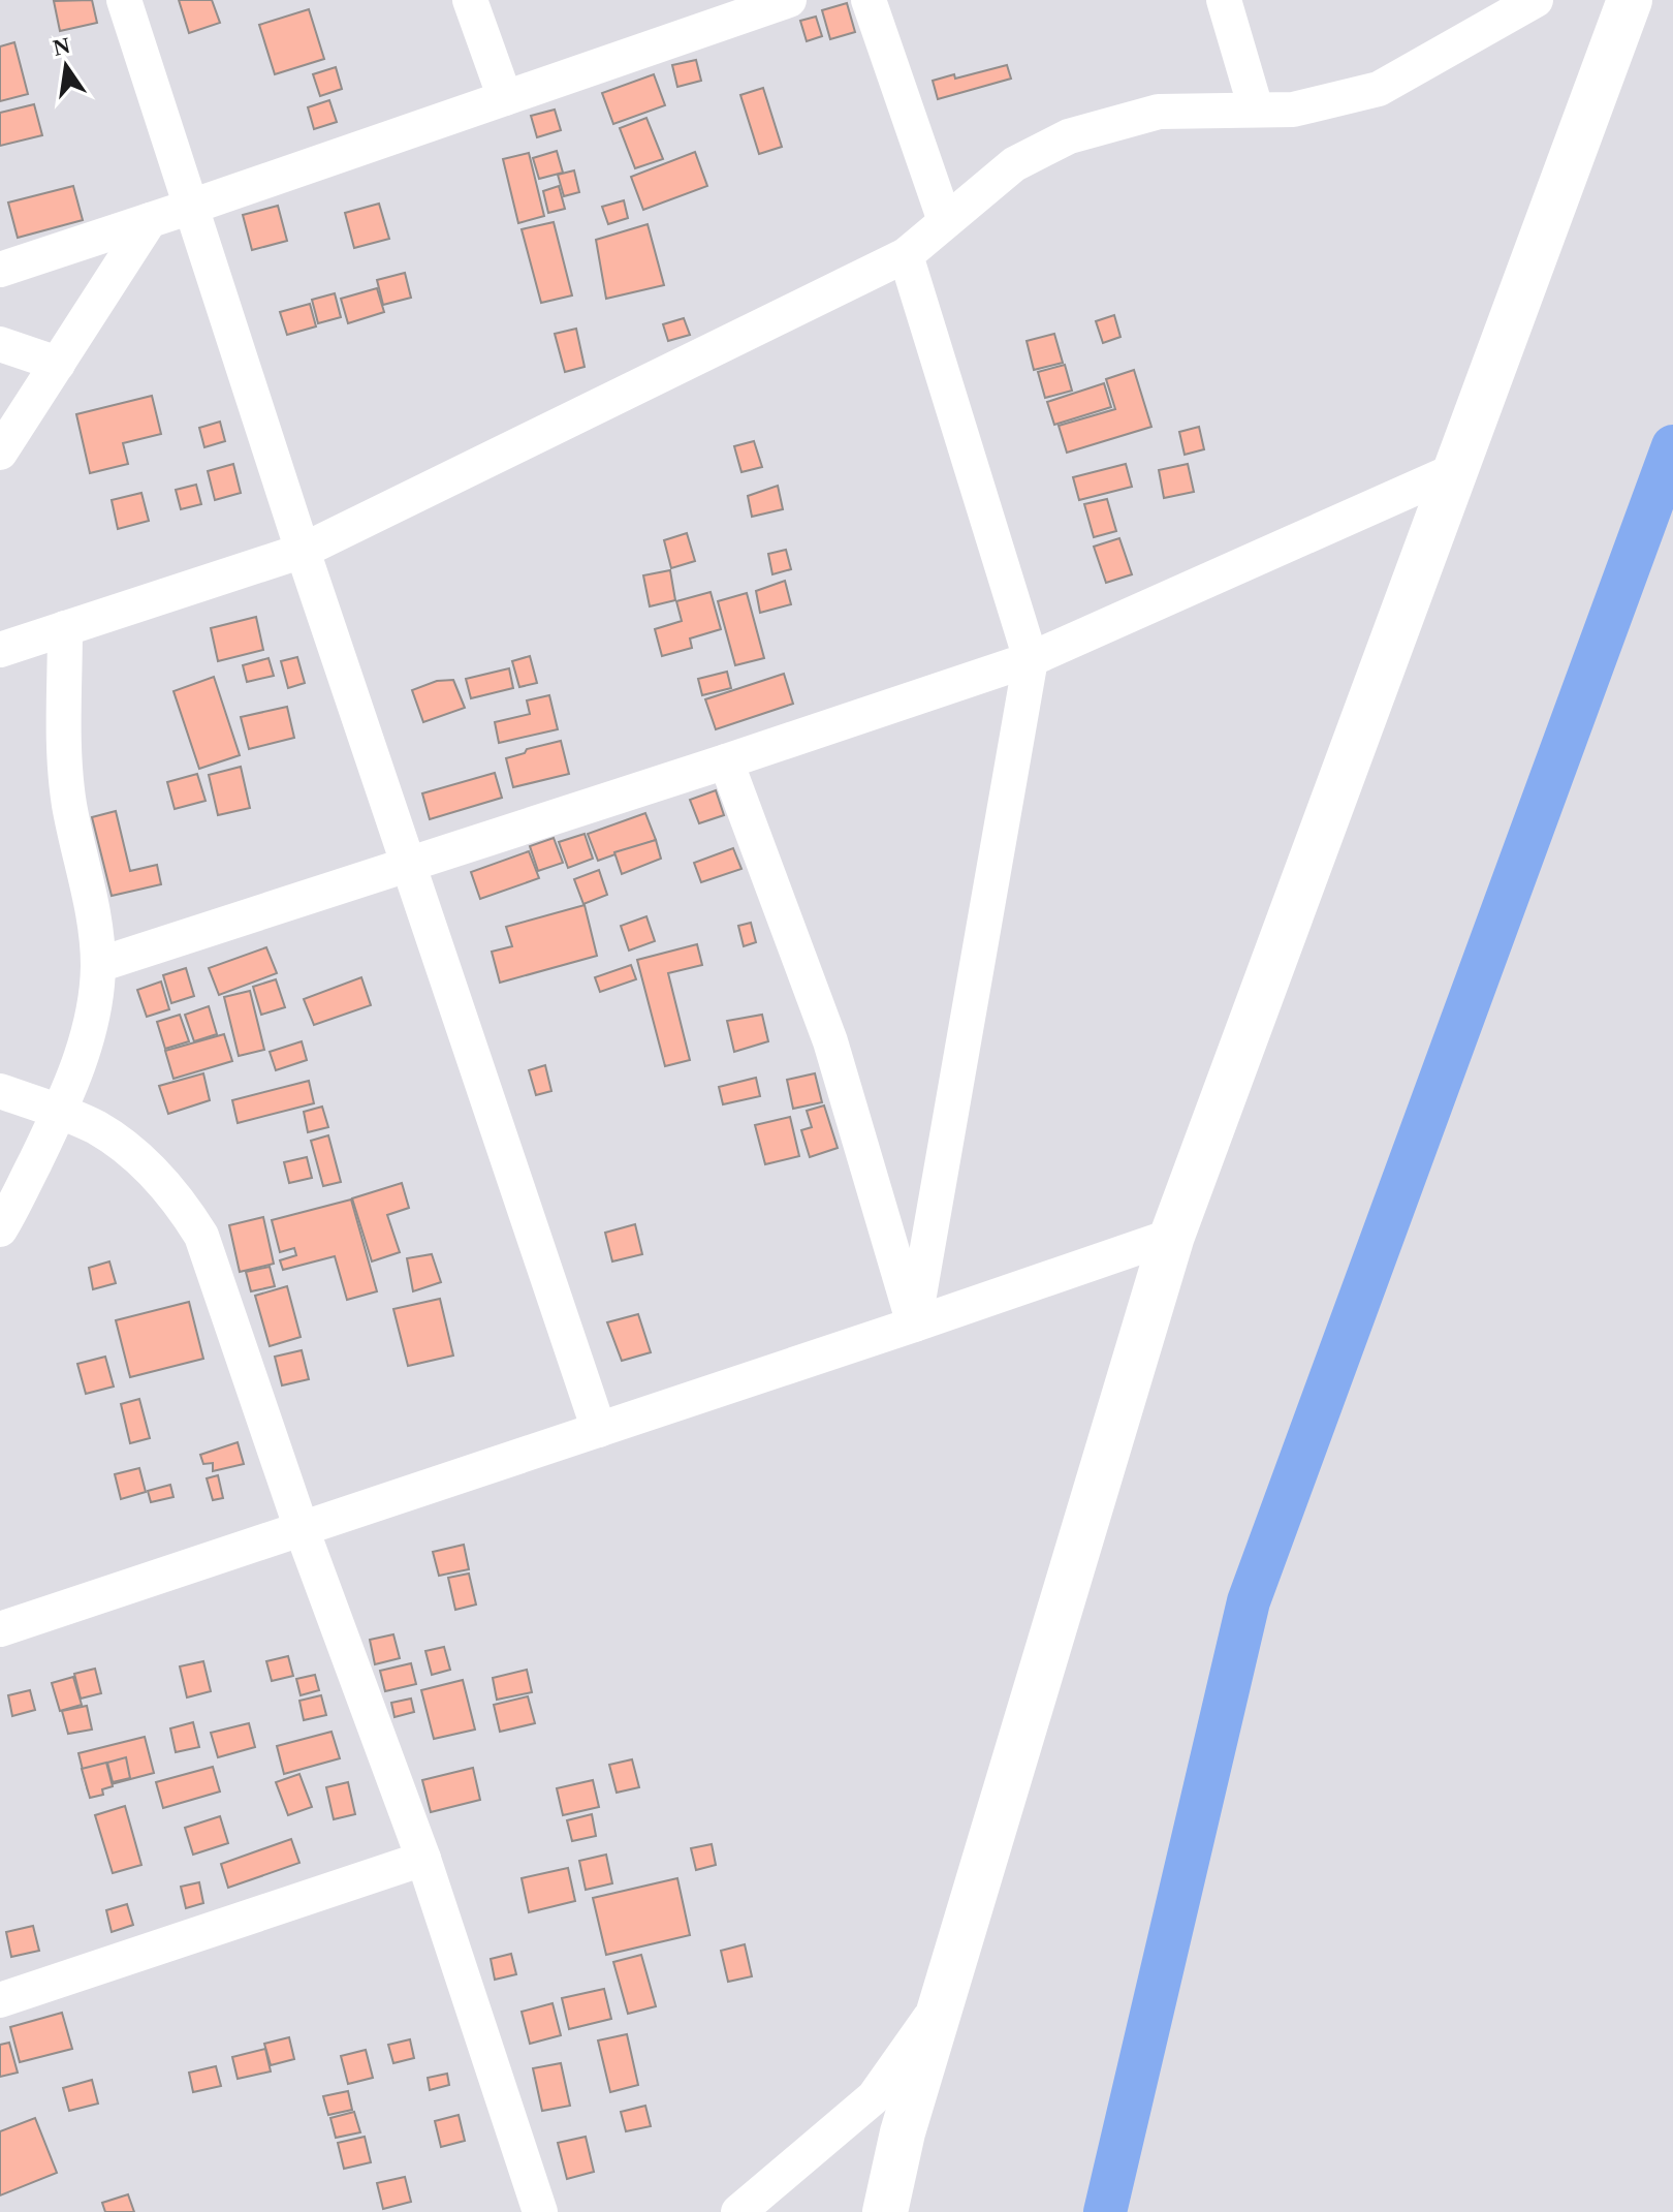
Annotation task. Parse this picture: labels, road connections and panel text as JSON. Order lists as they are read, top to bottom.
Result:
{
  "north": "top"
}
